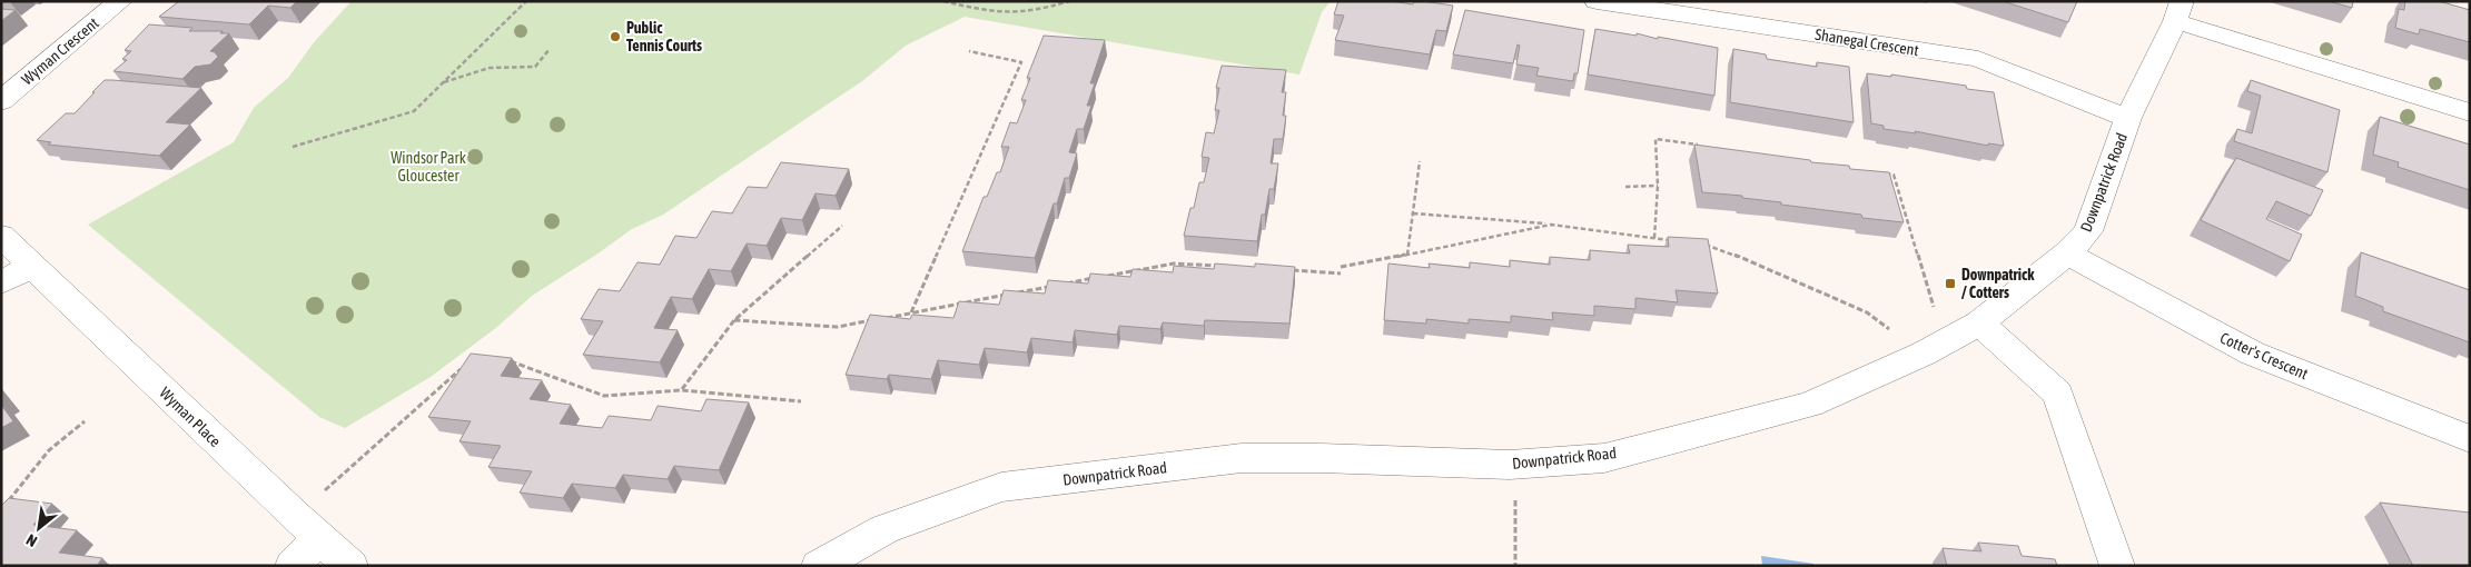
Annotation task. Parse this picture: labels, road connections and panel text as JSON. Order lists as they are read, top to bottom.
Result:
{
  "streets": {
    "street": [
      "Shanegal Crescent",
      "Wyman Crescent",
      "Downpatrick Road",
      "Cotter's Crescent",
      "Wyman Place"
    ]
  },
  "crossings": [
    ["Shanegal Crescent", "Downpatrick Road"],
    ["Downpatrick Road", "Cotter's Crescent"]
  ],
  "parks": ["Windsor Park Gloucester"],
  "places": {
    "other": ["Public Tennis Courts"],
    "transit": ["Downpatrick / Cotters"]
  },
  "north": "bottom left"
}
